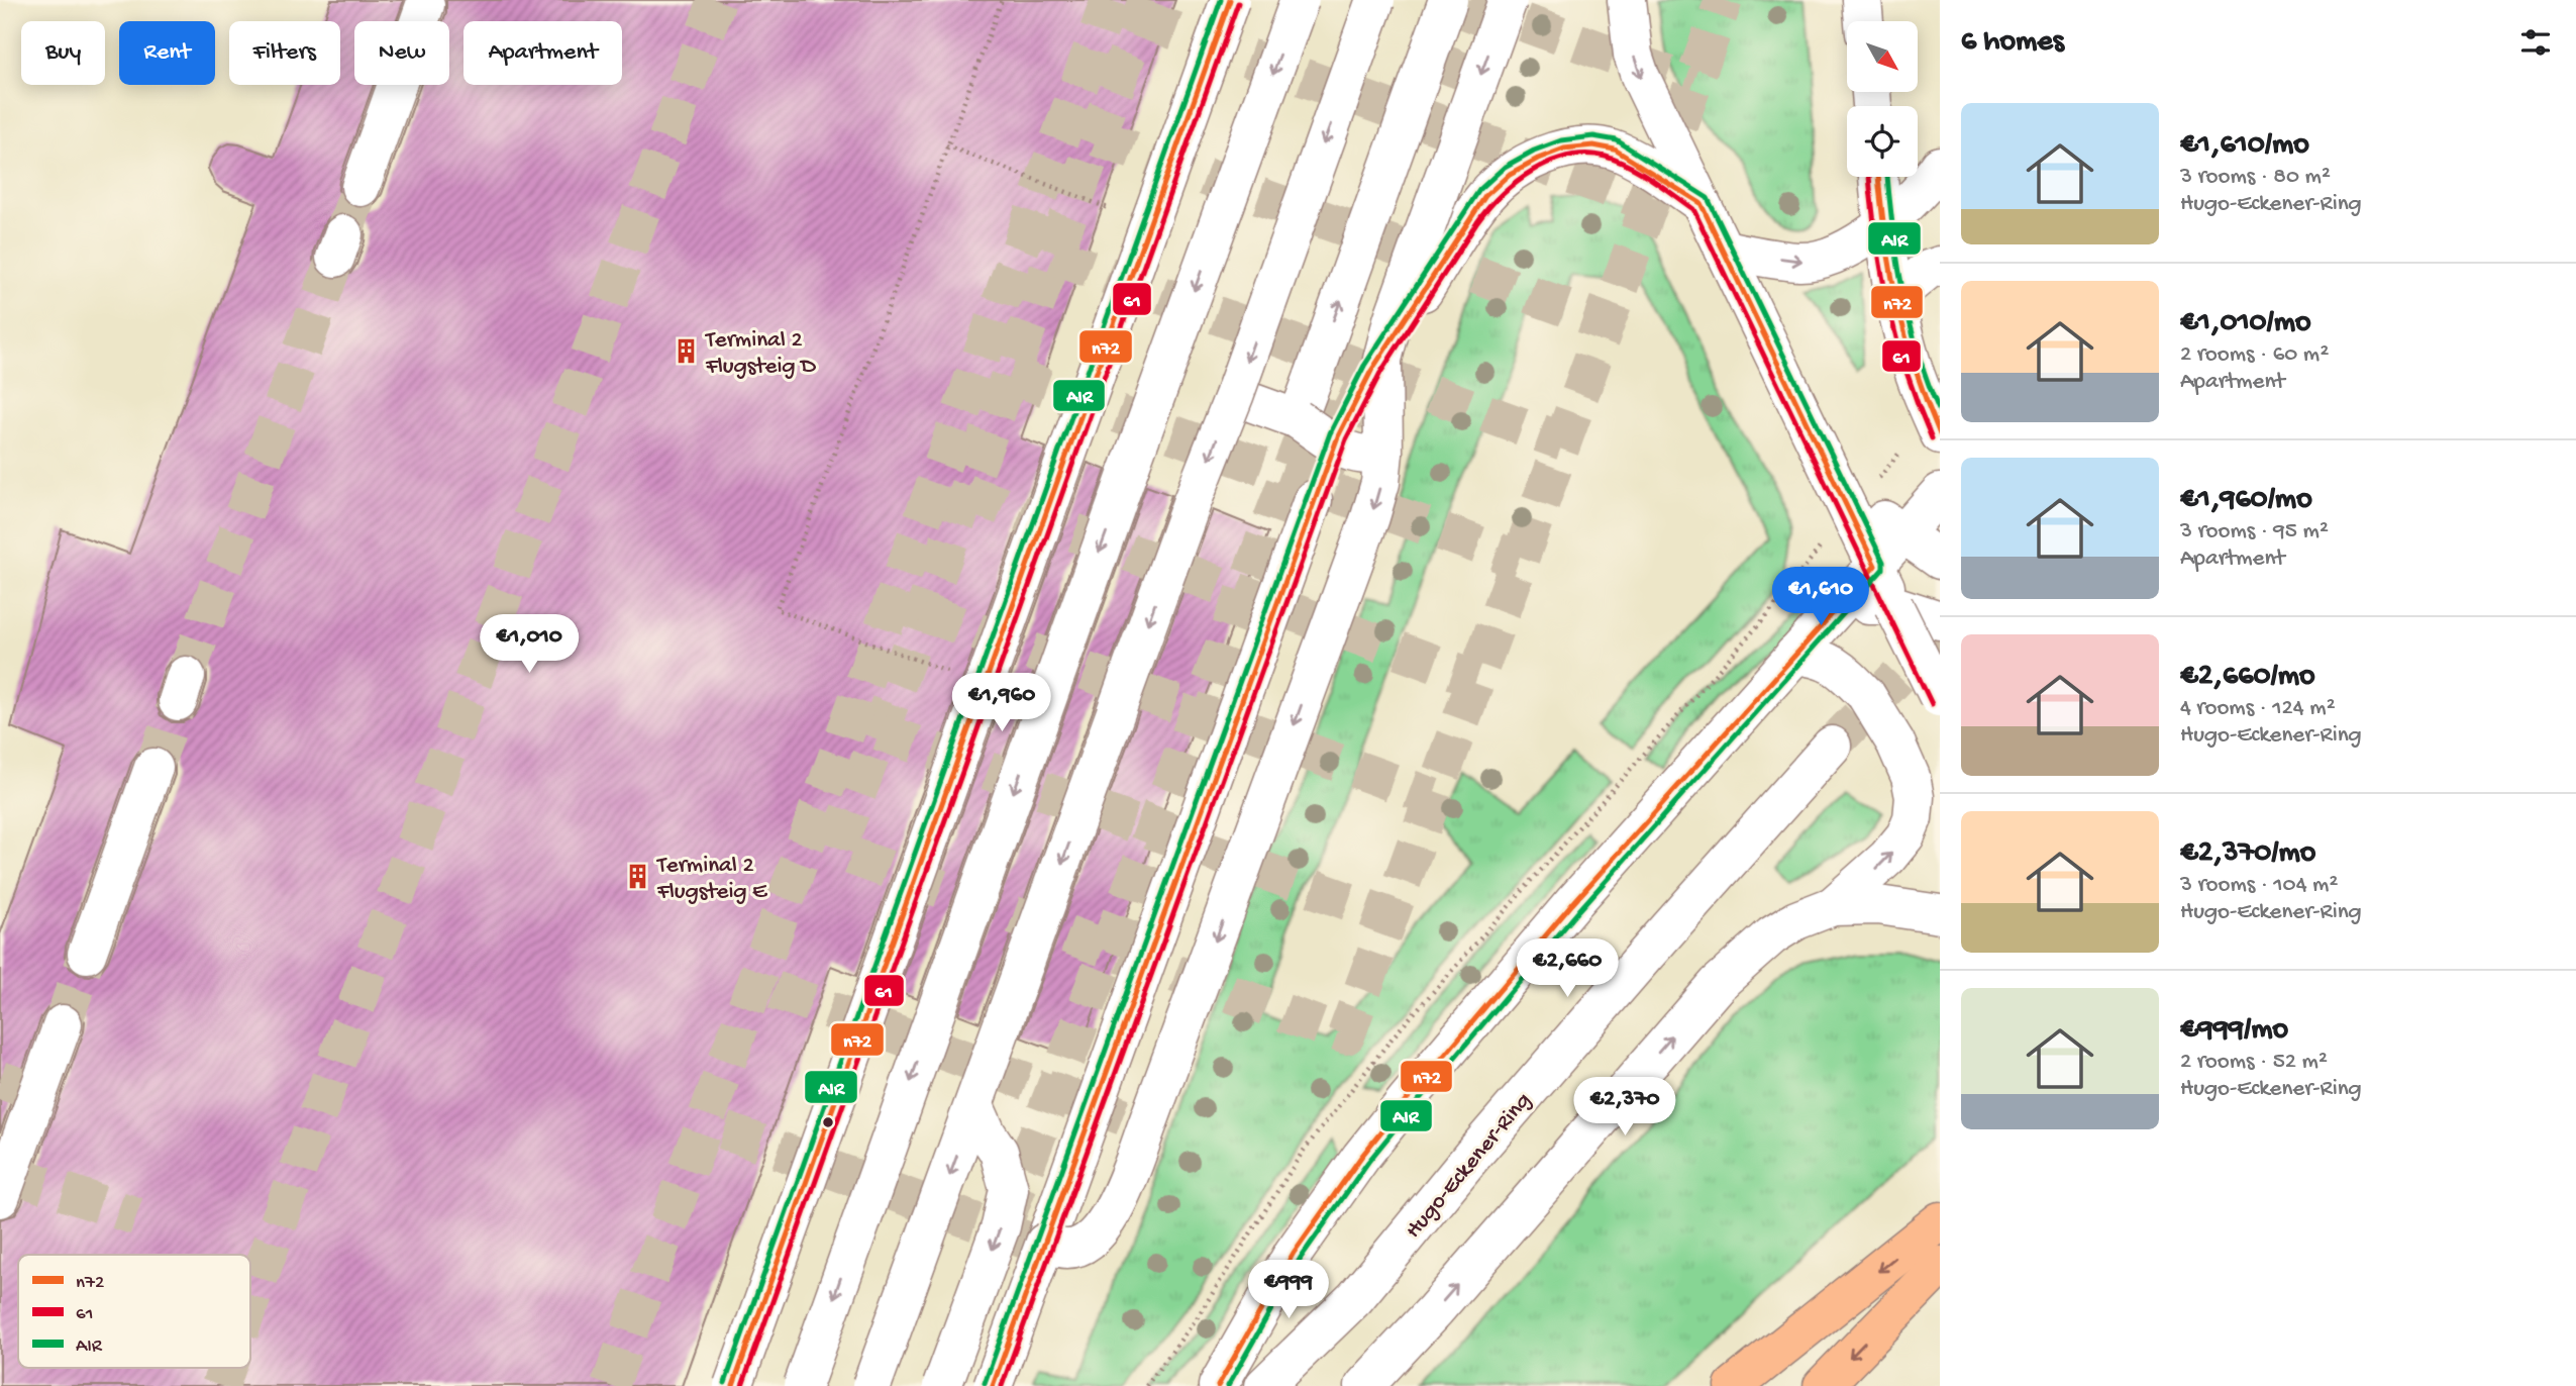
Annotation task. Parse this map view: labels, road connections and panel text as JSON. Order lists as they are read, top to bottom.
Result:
{
  "streets": {
    "street": ["Hugo-Eckener-Ring"]
  },
  "places": {
    "building": ["Terminal 2 Flugsteig D", "Terminal 2 Flugsteig E"]
  },
  "lines": ["transit line n72", "transit line AIR", "transit line 61"],
  "legend": ["n72", "61", "AIR"],
  "north": "bottom right",
  "page": {
    "heading": "6 homes",
    "chip": [
      "Buy",
      "Rent",
      "Filters",
      "New",
      "Apartment"
    ],
    "list": [
      {
        "name": "€1,610/mo",
        "note": "3 rooms · 80 m² · Hugo-Eckener-Ring"
      },
      {
        "name": "€1,010/mo",
        "note": "2 rooms · 60 m² · Apartment"
      },
      {
        "name": "€1,960/mo",
        "note": "3 rooms · 95 m² · Apartment"
      },
      {
        "name": "€2,660/mo",
        "note": "4 rooms · 124 m² · Hugo-Eckener-Ring"
      },
      {
        "name": "€2,370/mo",
        "note": "3 rooms · 104 m² · Hugo-Eckener-Ring"
      },
      {
        "name": "€999/mo",
        "note": "2 rooms · 52 m² · Hugo-Eckener-Ring"
      }
    ],
    "price": [
      "€1,610",
      "€1,010",
      "€1,960",
      "€2,660",
      "€2,370",
      "€999"
    ]
  }
}
